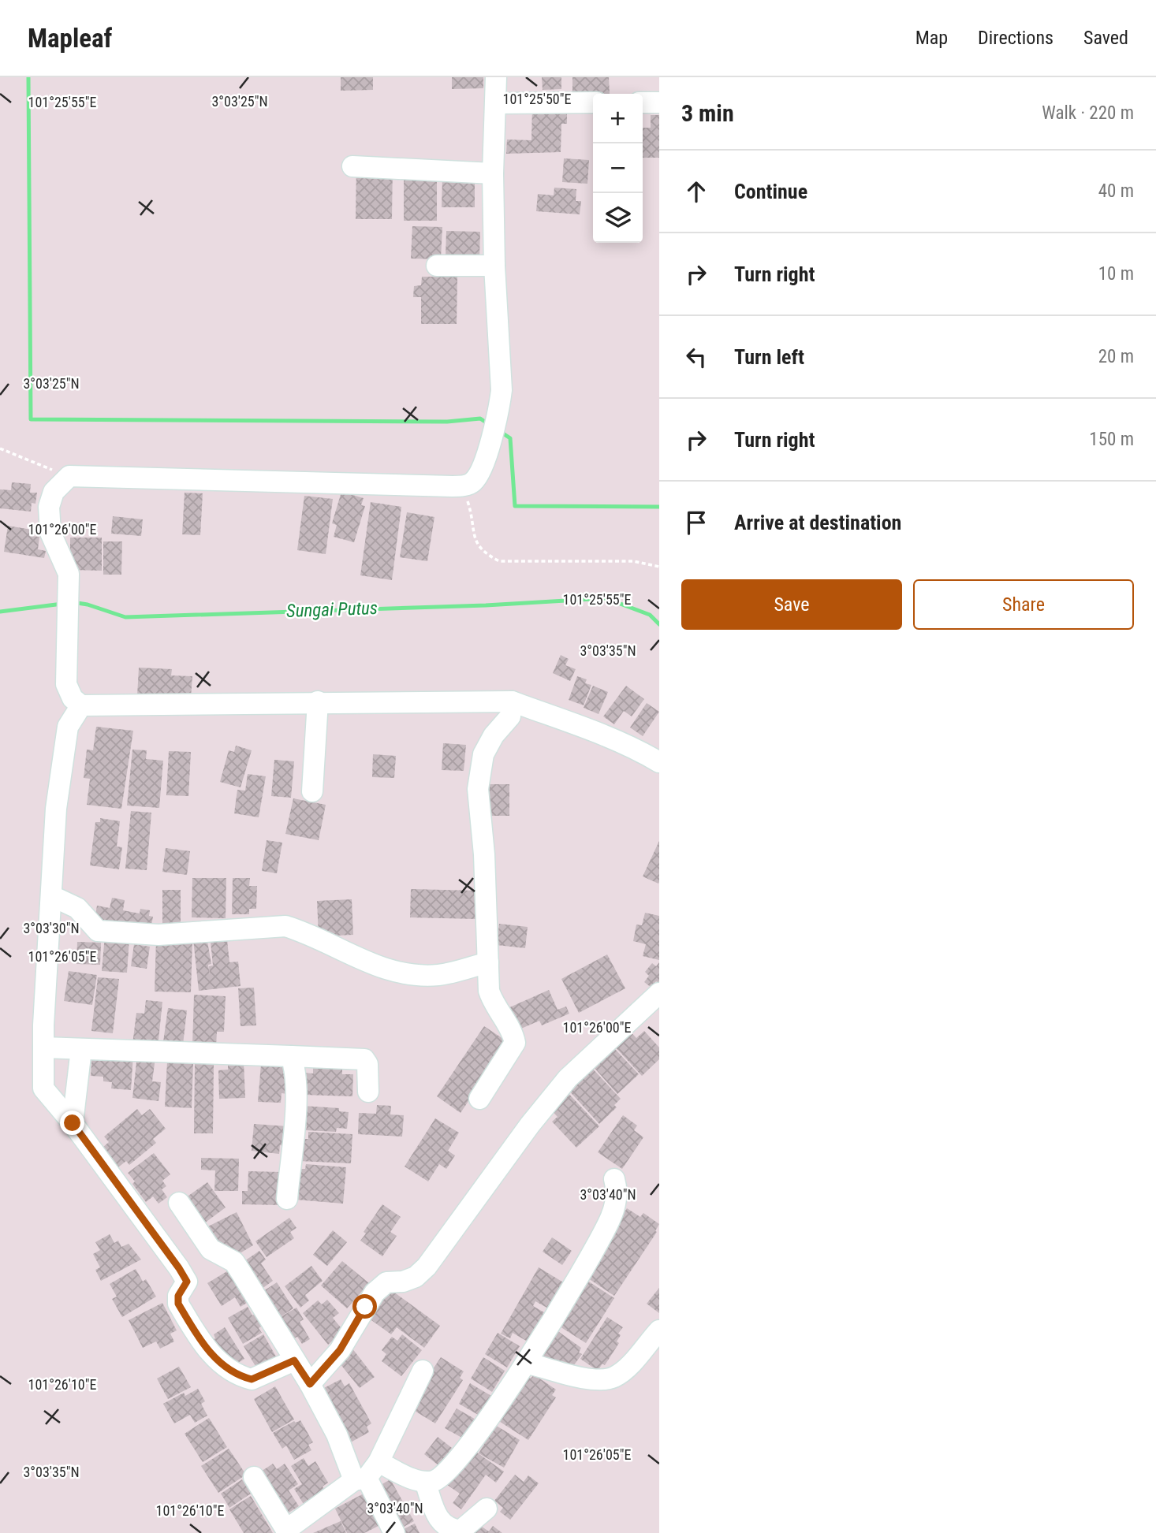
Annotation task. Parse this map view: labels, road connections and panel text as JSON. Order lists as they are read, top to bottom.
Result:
{
  "water": ["Sungai Putus"],
  "page": {
    "header": "Mapleaf",
    "nav": ["Map", "Directions", "Saved"],
    "heading": ["3 min", "Walk · 220 m"],
    "map_buttons": ["+", "−"],
    "list": [
      ["Continue", "40 m"],
      ["Turn right", "10 m"],
      ["Turn left", "20 m"],
      ["Turn right", "150 m"],
      "Arrive at destination"
    ],
    "buttons": ["Save", "Share"]
  },
  "coordinates": [
    "101°25'50\"E",
    "3°03'25\"N",
    "101°25'55\"E",
    "101°26'00\"E",
    "3°03'35\"N",
    "3°03'30\"N",
    "101°26'05\"E",
    "3°03'40\"N",
    "101°26'10\"E"
  ]
}
